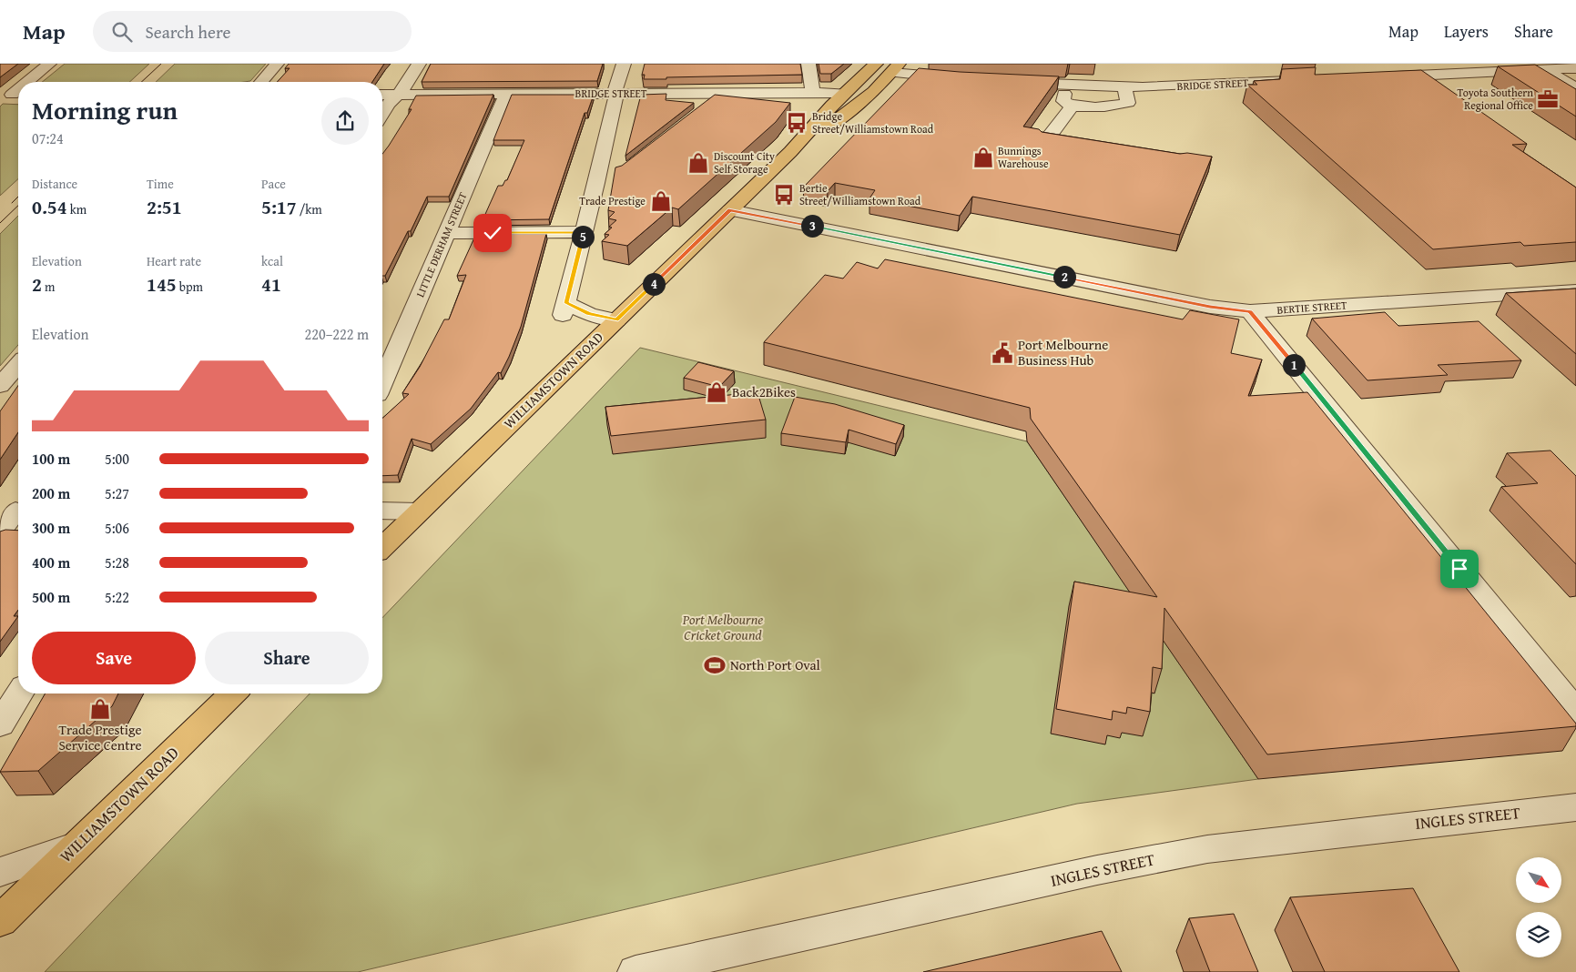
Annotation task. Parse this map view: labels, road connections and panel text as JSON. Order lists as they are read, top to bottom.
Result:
{
  "streets": {
    "main road": ["WILLIAMSTOWN ROAD"],
    "street": [
      "BRIDGE STREET",
      "LITTLE DERHAM STREET",
      "BERTIE STREET",
      "INGLES STREET"
    ]
  },
  "crossings": [
    ["BRIDGE STREET", "LITTLE DERHAM STREET"],
    ["BRIDGE STREET", "WILLIAMSTOWN ROAD"],
    ["BERTIE STREET", "WILLIAMSTOWN ROAD"]
  ],
  "parks": ["Port Melbourne Cricket Ground"],
  "places": {
    "office": ["Toyota Southern Regional Office"],
    "bus stop": ["Bridge Street/Williamstown Road", "Bertie Street/Williamstown Road"],
    "shop": [
      "Bunnings Warehouse",
      "Discount City Self Storage",
      "Trade Prestige",
      "Back2Bikes",
      "Trade Prestige Service Centre"
    ],
    "public building": ["Port Melbourne Business Hub"],
    "sports": ["North Port Oval"]
  },
  "north": "bottom right",
  "page": {
    "header": "Map",
    "search": "Search here",
    "nav": ["Map", "Layers", "Share"],
    "heading": ["Morning run", "07:24"],
    "stats": [
      ["Distance", "0.54 km"],
      ["Time", "2:51"],
      ["Pace", "5:17 /km"],
      ["Elevation", "2 m"],
      ["Heart rate", "145 bpm"],
      ["kcal", "41"]
    ],
    "pins": [
      "3",
      "5",
      "2",
      "4",
      "1"
    ],
    "chart": ["Elevation", "220–222 m"],
    "list": [
      {
        "name": "100 m",
        "note": "5:00"
      },
      {
        "name": "200 m",
        "note": "5:27"
      },
      {
        "name": "300 m",
        "note": "5:06"
      },
      {
        "name": "400 m",
        "note": "5:28"
      },
      {
        "name": "500 m",
        "note": "5:22"
      }
    ],
    "buttons": ["Save", "Share"]
  }
}
